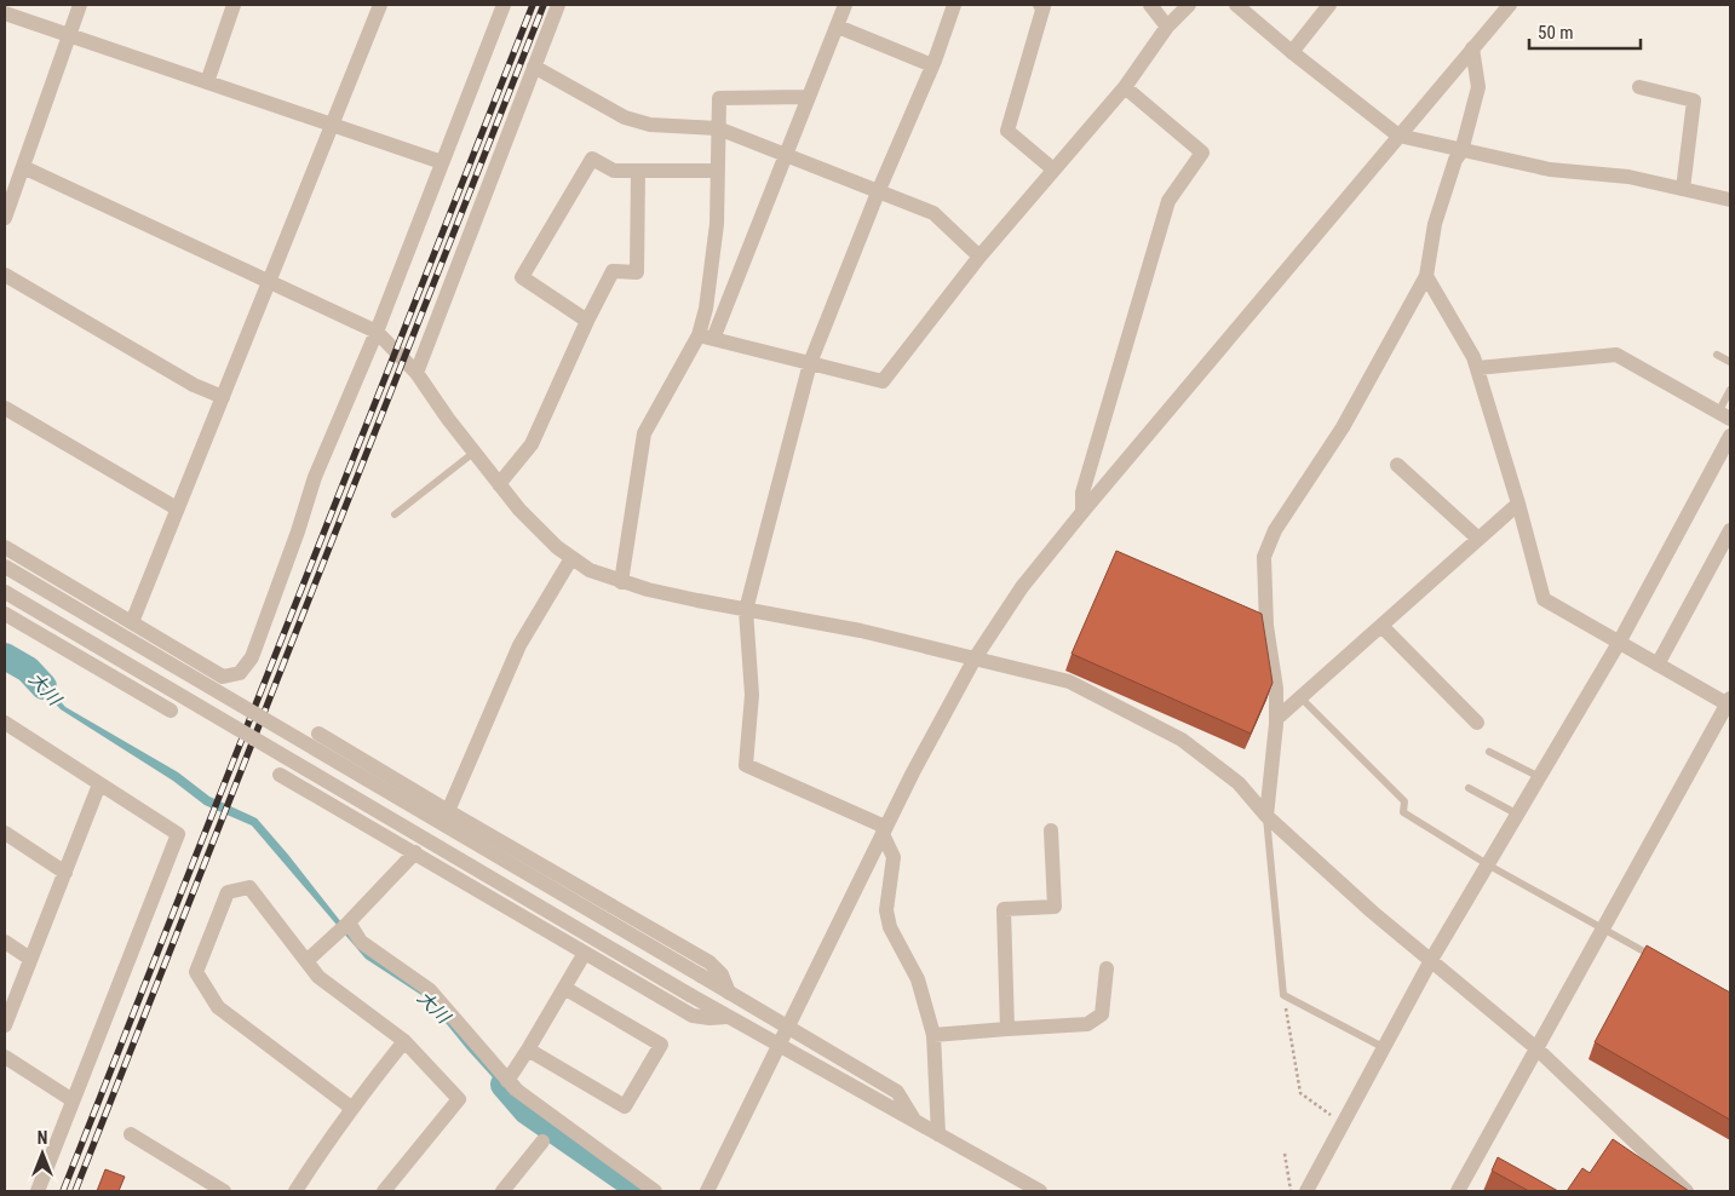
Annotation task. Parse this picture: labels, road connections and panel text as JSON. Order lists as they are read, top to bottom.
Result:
{
  "water": ["大川"],
  "scale_bar": "50 m",
  "north": "top"
}
